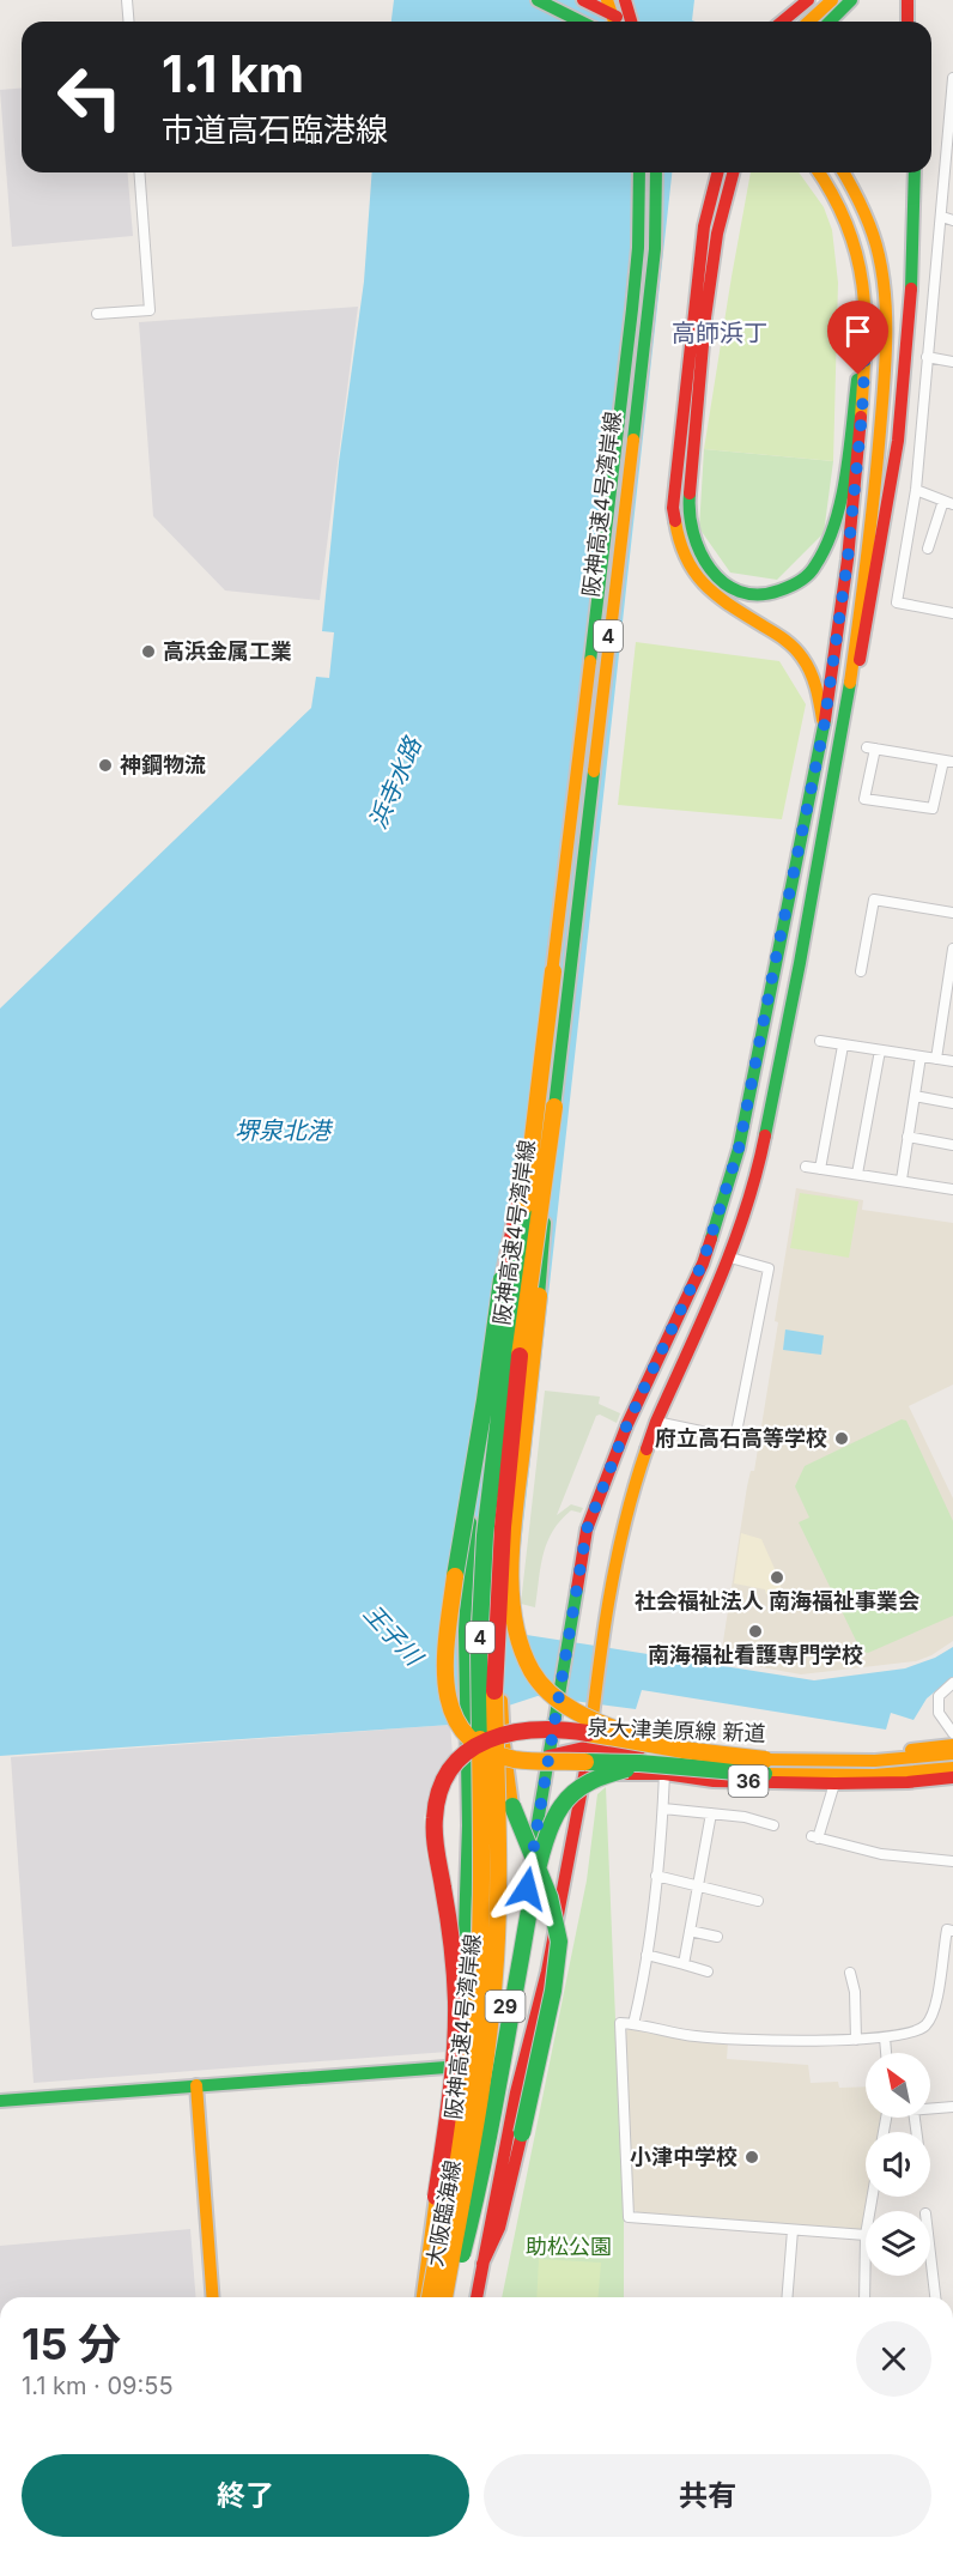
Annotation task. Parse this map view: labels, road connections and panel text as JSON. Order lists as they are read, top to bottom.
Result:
{
  "streets": {
    "main road": [
      "阪神高速4号湾岸線",
      "4",
      "泉大津美原線 新道",
      "36",
      "29",
      "大阪臨海線"
    ]
  },
  "crossings": [
    ["泉大津美原線 新道", "29"],
    ["泉大津美原線 新道", "大阪臨海線"]
  ],
  "districts": ["高師浜丁"],
  "water": ["浜寺水路", "堺泉北港", "王子川"],
  "parks": ["助松公園"],
  "places": [
    "高浜金属工業",
    "神鋼物流",
    "府立高石高等学校",
    "社会福祉法人 南海福祉事業会",
    "南海福祉看護専門学校",
    "小津中学校"
  ],
  "north": "top left",
  "page": {
    "turn": ["1.1 km", "市道高石臨港線"],
    "heading": ["15 分", "1.1 km · 09:55"],
    "buttons": ["終了", "共有"]
  }
}
